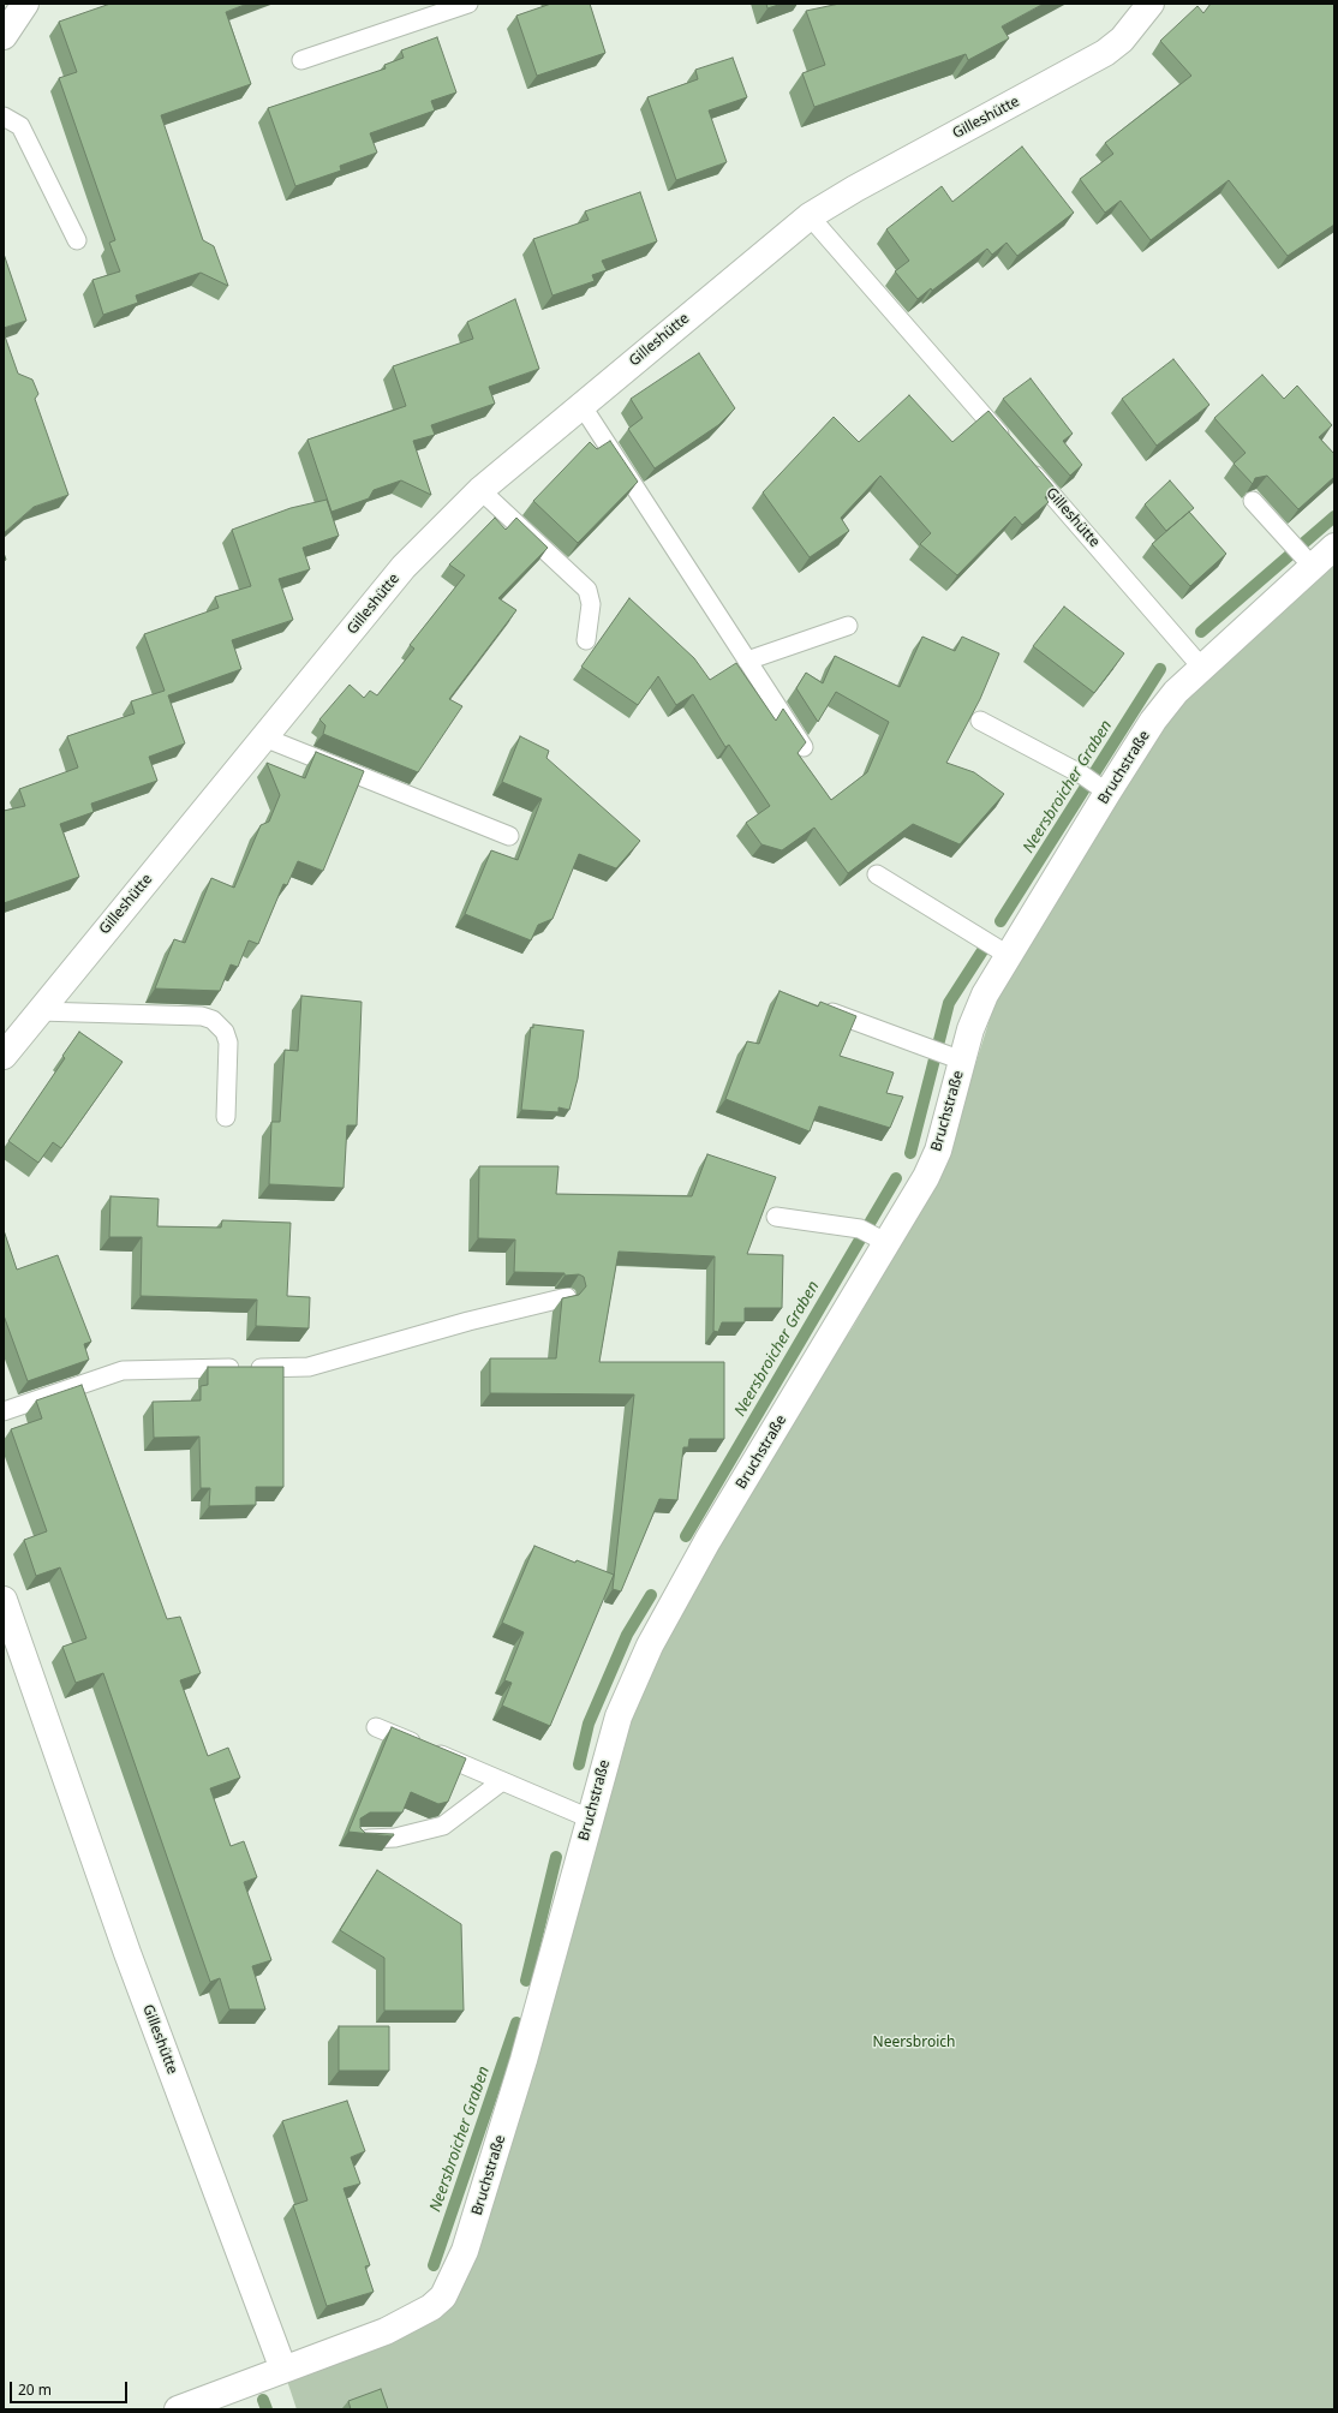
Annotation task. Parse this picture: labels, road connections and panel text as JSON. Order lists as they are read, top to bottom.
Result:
{
  "streets": {
    "street": ["Gilleshütte", "Bruchstraße"]
  },
  "crossings": [
    ["Gilleshütte", "Bruchstraße"]
  ],
  "water": ["Neersbroicher Graben"],
  "parks": ["Neersbroich"],
  "scale_bar": "20 m"
}
